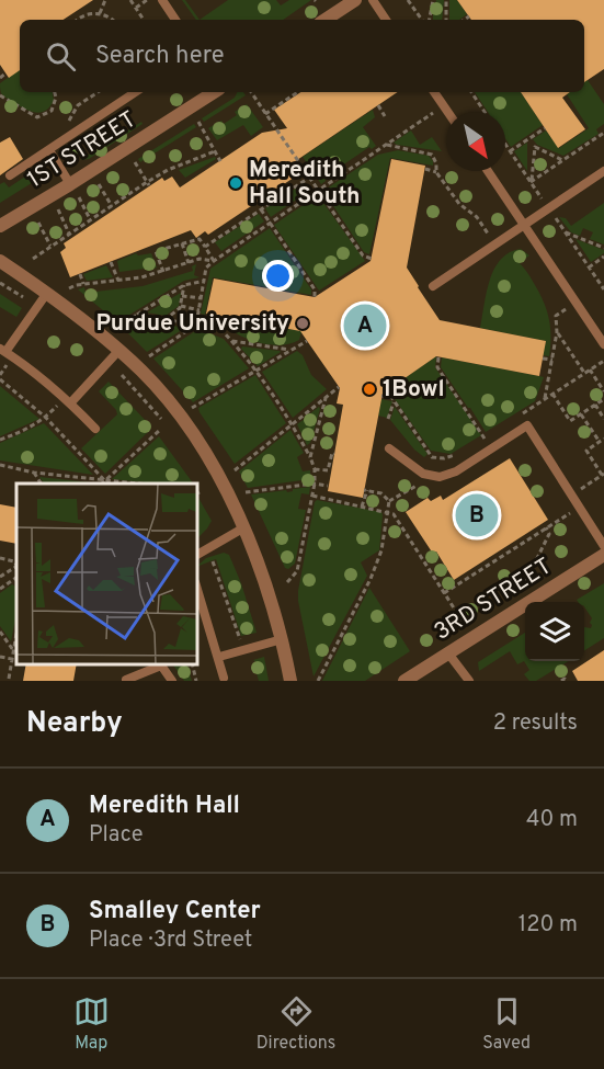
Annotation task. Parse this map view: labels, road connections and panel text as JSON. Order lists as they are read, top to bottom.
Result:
{
  "streets": {
    "street": ["1ST STREET", "3RD STREET"]
  },
  "places": ["Meredith Hall South", "Purdue University", "1Bowl"],
  "north": "bottom right",
  "page": {
    "search": "Search here",
    "pins": ["A", "B"],
    "heading": ["Nearby", "2 results"],
    "list": [
      {
        "mark": "A",
        "name": "Meredith Hall",
        "note": "Place",
        "value": "40 m"
      },
      {
        "mark": "B",
        "name": "Smalley Center",
        "note": "Place · 3rd Street",
        "value": "120 m"
      }
    ],
    "nav": ["Map", "Directions", "Saved"]
  }
}
